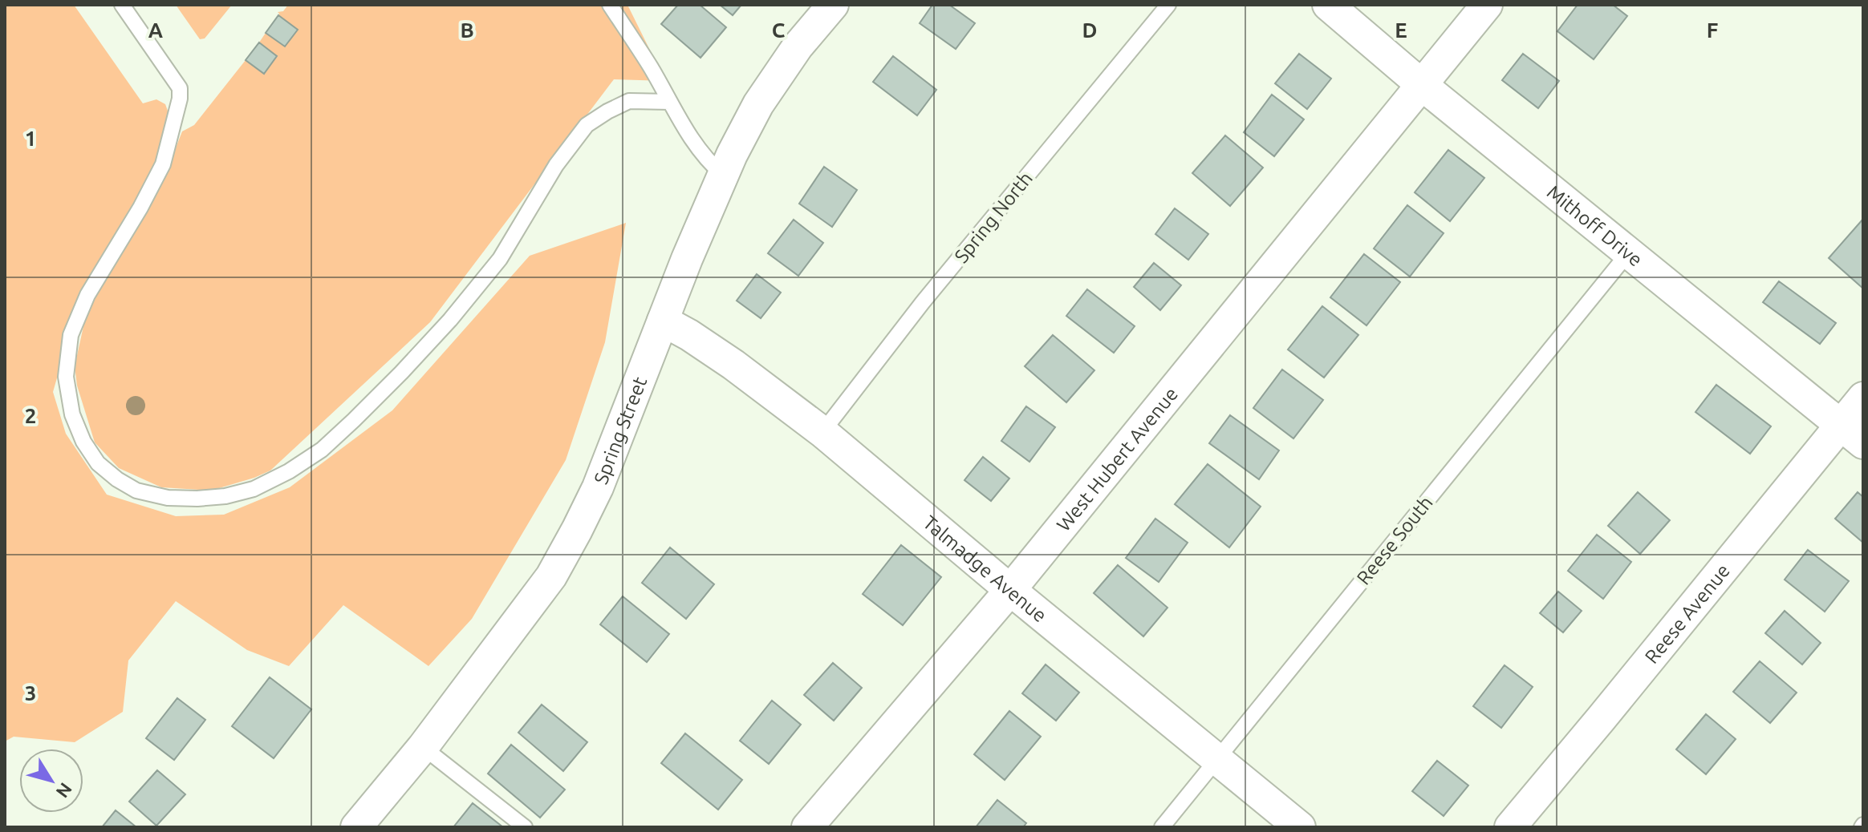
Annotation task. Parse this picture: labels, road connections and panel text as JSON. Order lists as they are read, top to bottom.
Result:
{
  "streets": {
    "street": [
      "Mithoff Drive",
      "Spring Street",
      "West Hubert Avenue",
      "Talmadge Avenue",
      "Reese Avenue"
    ],
    "lane": ["Spring North", "Reese South"]
  },
  "crossings": [
    ["Spring North", "Talmadge Avenue"],
    ["Mithoff Drive", "West Hubert Avenue"],
    ["Mithoff Drive", "Reese South"],
    ["Mithoff Drive", "Reese Avenue"],
    ["Spring Street", "Talmadge Avenue"],
    ["West Hubert Avenue", "Talmadge Avenue"],
    ["Reese South", "Talmadge Avenue"]
  ],
  "north": "bottom right",
  "grid": {
    "columns": [
      "A",
      "B",
      "C",
      "D",
      "E",
      "F"
    ],
    "rows": ["1", "2", "3"]
  }
}
